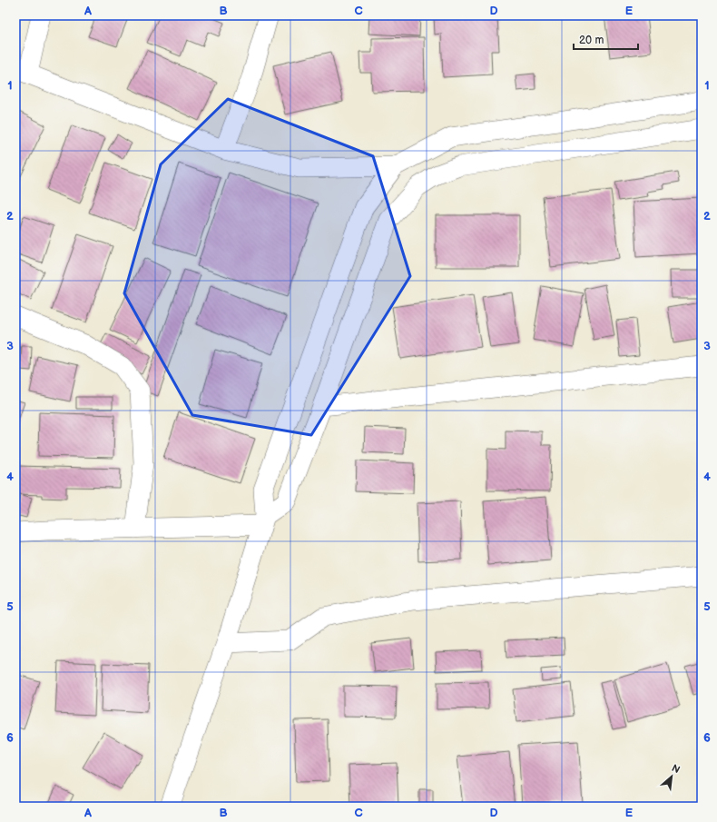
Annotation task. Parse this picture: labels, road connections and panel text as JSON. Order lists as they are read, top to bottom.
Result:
{
  "scale_bar": "20 m",
  "north": "top right",
  "grid": {
    "columns": [
      "A",
      "B",
      "C",
      "D",
      "E"
    ],
    "rows": [
      "1",
      "2",
      "3",
      "4",
      "5",
      "6"
    ]
  }
}
